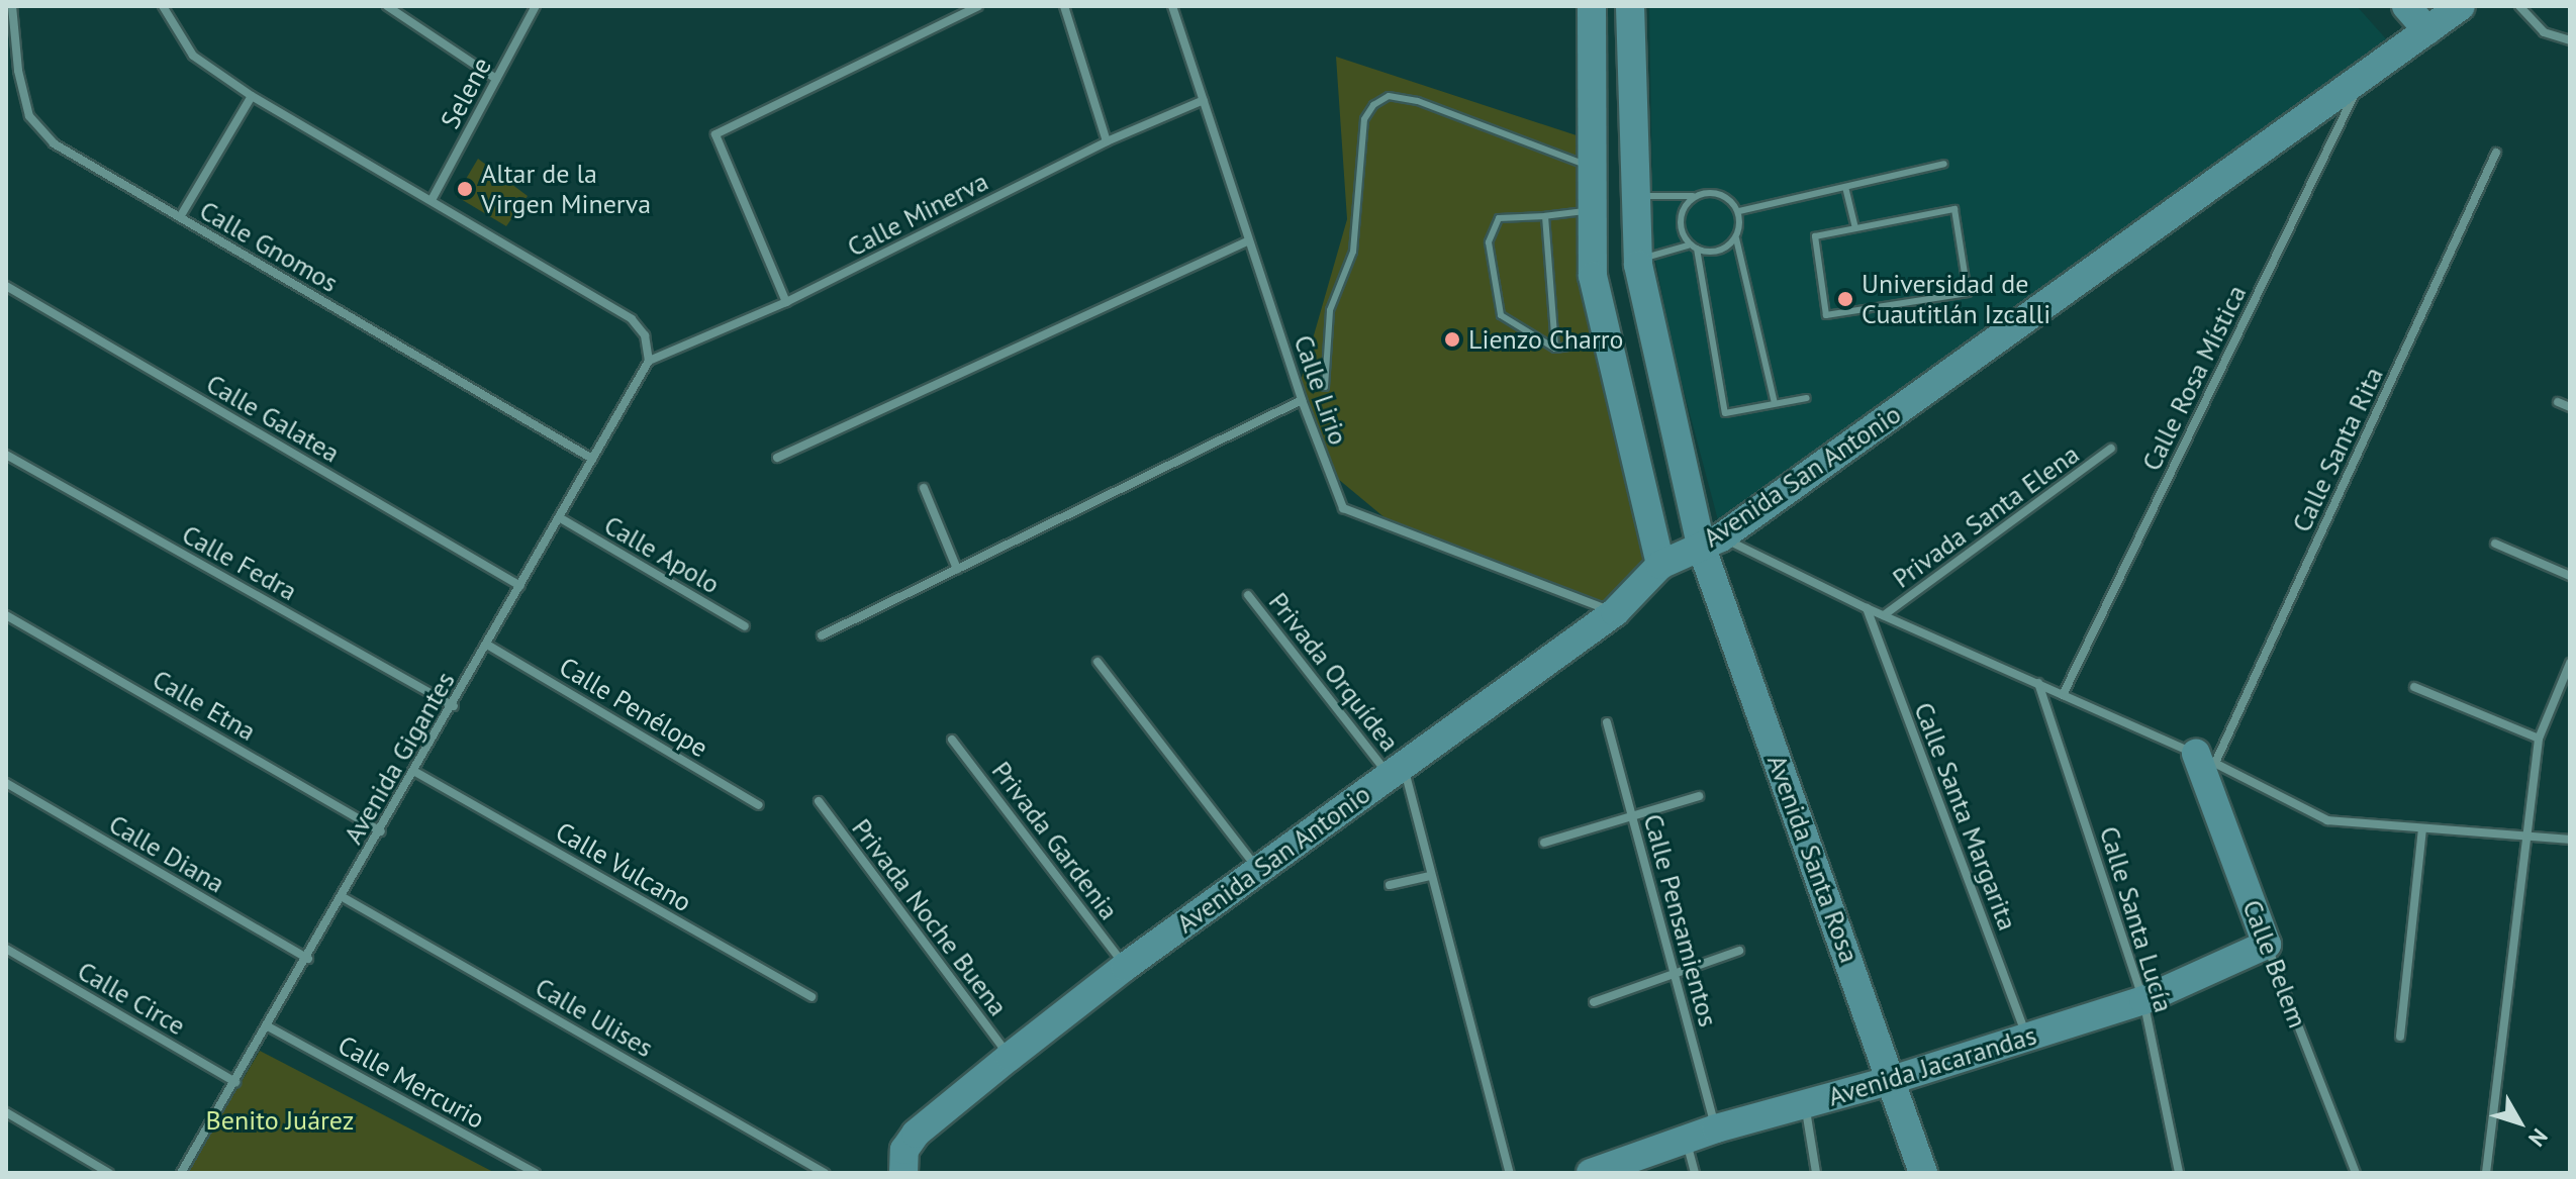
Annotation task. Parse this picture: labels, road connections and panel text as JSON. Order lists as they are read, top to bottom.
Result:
{
  "streets": {
    "street": [
      "Selene",
      "Calle Minerva",
      "Calle Gnomos",
      "Calle Rosa Mística",
      "Calle Lirio",
      "Calle Galatea",
      "Calle Santa Rita",
      "Avenida San Antonio",
      "Privada Santa Elena",
      "Calle Apolo",
      "Calle Fedra",
      "Privada Orquídea",
      "Calle Etna",
      "Calle Penélope",
      "Avenida Gigantes",
      "Calle Santa Margarita",
      "Privada Gardenia",
      "Calle Diana",
      "Avenida Santa Rosa",
      "Calle Vulcano",
      "Privada Noche Buena",
      "Calle Santa Lucía",
      "Calle Pensamientos",
      "Calle Belem",
      "Calle Circe",
      "Calle Ulises",
      "Avenida Jacarandas",
      "Calle Mercurio"
    ]
  },
  "crossings": [
    ["Calle Minerva", "Calle Lirio"],
    ["Calle Minerva", "Avenida Gigantes"],
    ["Calle Gnomos", "Avenida Gigantes"],
    ["Calle Rosa Mística", "Avenida San Antonio"],
    ["Calle Lirio", "Avenida San Antonio"],
    ["Calle Galatea", "Avenida Gigantes"],
    ["Calle Santa Rita", "Calle Belem"],
    ["Avenida San Antonio", "Privada Orquídea"],
    ["Avenida San Antonio", "Privada Gardenia"],
    ["Avenida San Antonio", "Avenida Santa Rosa"],
    ["Avenida San Antonio", "Privada Noche Buena"],
    ["Calle Apolo", "Avenida Gigantes"],
    ["Calle Fedra", "Avenida Gigantes"],
    ["Calle Etna", "Avenida Gigantes"],
    ["Calle Penélope", "Avenida Gigantes"],
    ["Avenida Gigantes", "Calle Diana"],
    ["Avenida Gigantes", "Calle Vulcano"],
    ["Avenida Gigantes", "Calle Circe"],
    ["Avenida Gigantes", "Calle Ulises"],
    ["Avenida Gigantes", "Calle Mercurio"],
    ["Calle Santa Margarita", "Avenida Jacarandas"],
    ["Avenida Santa Rosa", "Avenida Jacarandas"],
    ["Calle Santa Lucía", "Avenida Jacarandas"],
    ["Calle Pensamientos", "Avenida Jacarandas"],
    ["Calle Belem", "Avenida Jacarandas"]
  ],
  "parks": ["Benito Juárez"],
  "places": ["Altar de la Virgen Minerva", "Universidad de Cuautitlán Izcalli", "Lienzo Charro"],
  "north": "bottom right"
}
